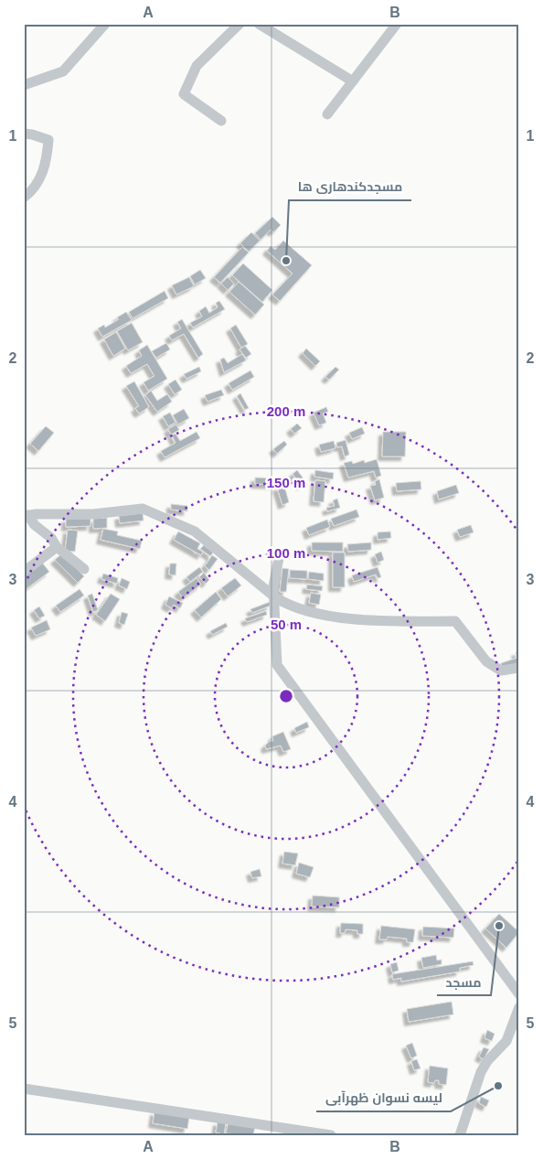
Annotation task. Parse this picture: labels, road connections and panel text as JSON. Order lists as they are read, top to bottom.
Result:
{
  "places": ["مسجدکندهاری ها", "مسجد", "لیسه نسوان ظهرآبی"],
  "grid": {
    "columns": ["A", "B"],
    "rows": [
      "1",
      "2",
      "3",
      "4",
      "5"
    ]
  },
  "rings": [
    "200 m",
    "150 m",
    "100 m",
    "50 m"
  ]
}
